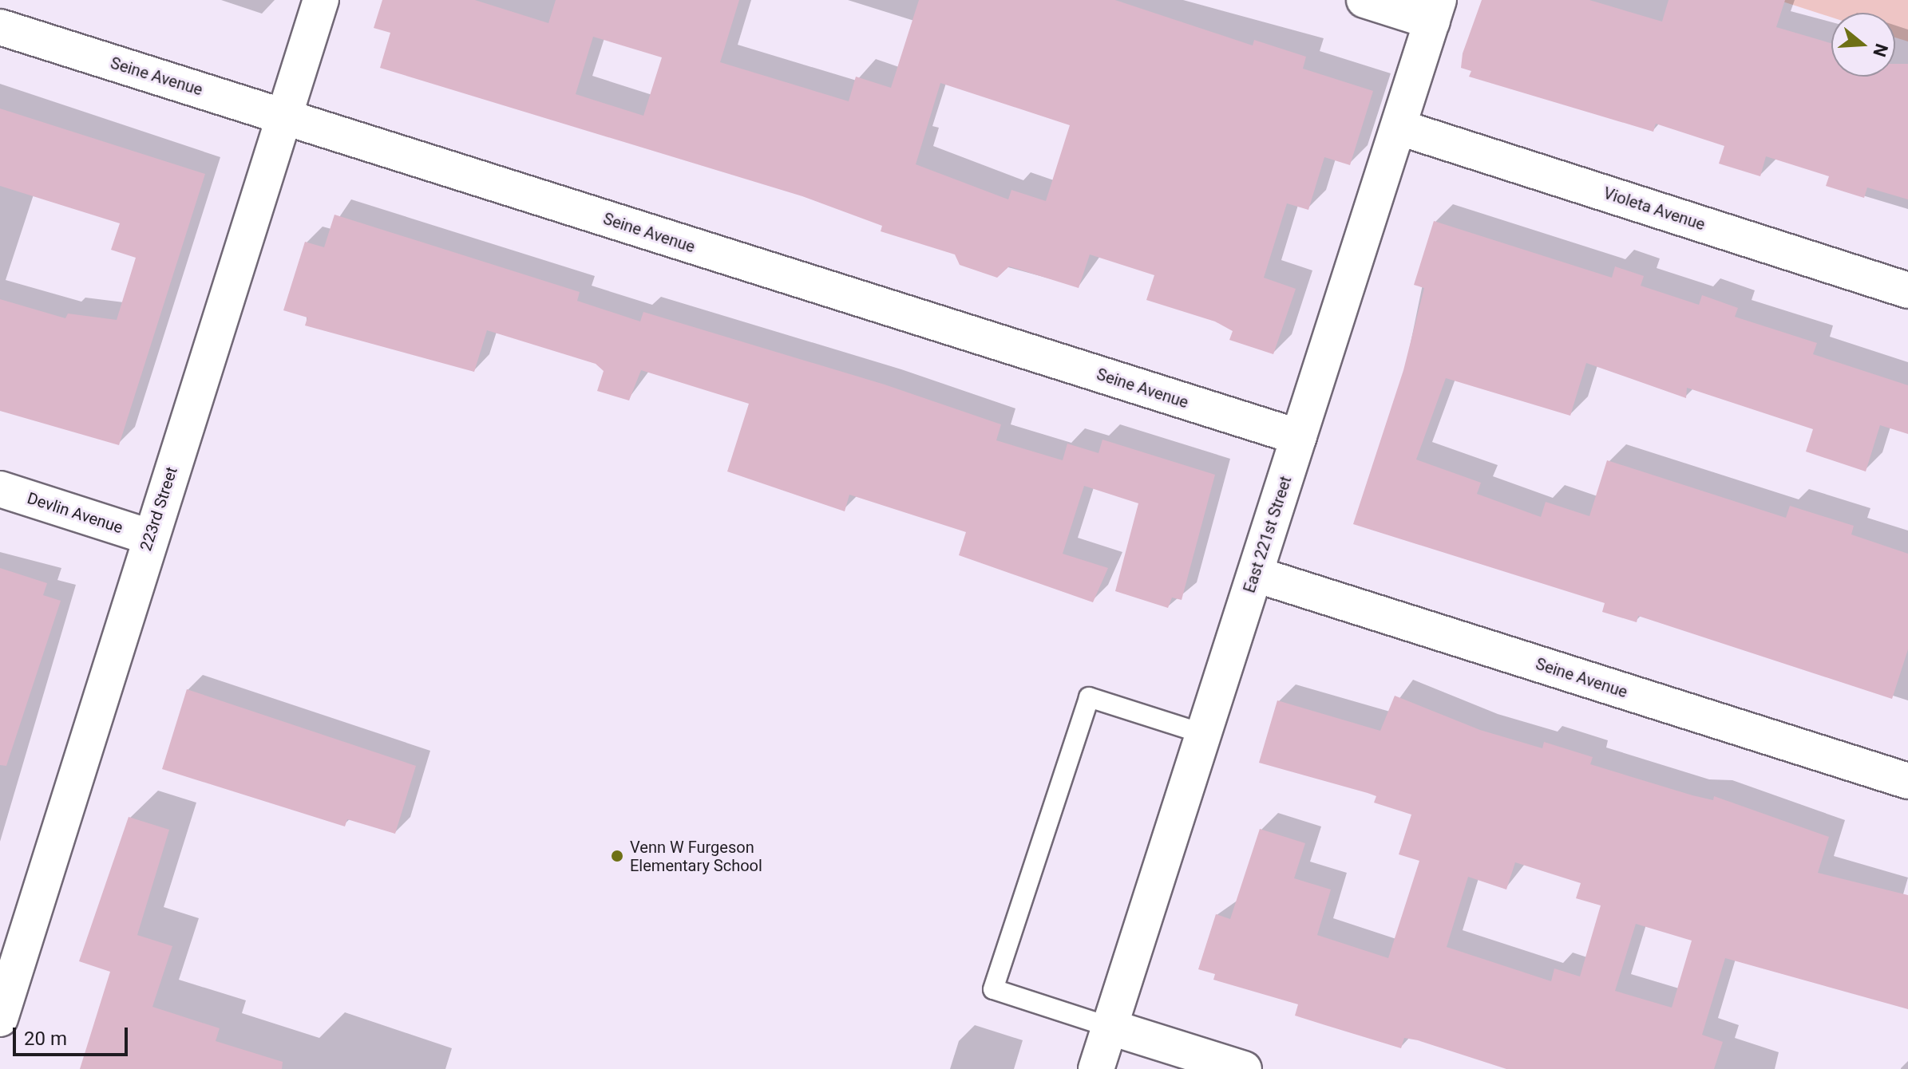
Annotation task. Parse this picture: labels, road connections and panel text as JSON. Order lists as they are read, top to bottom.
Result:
{
  "streets": {
    "street": [
      "Seine Avenue",
      "Violeta Avenue",
      "223rd Street",
      "Devlin Avenue",
      "East 221st Street"
    ]
  },
  "crossings": [
    ["Seine Avenue", "223rd Street"],
    ["Seine Avenue", "East 221st Street"],
    ["Violeta Avenue", "East 221st Street"],
    ["223rd Street", "Devlin Avenue"]
  ],
  "places": ["Venn W Furgeson Elementary School"],
  "scale_bar": "20 m",
  "north": "right"
}
